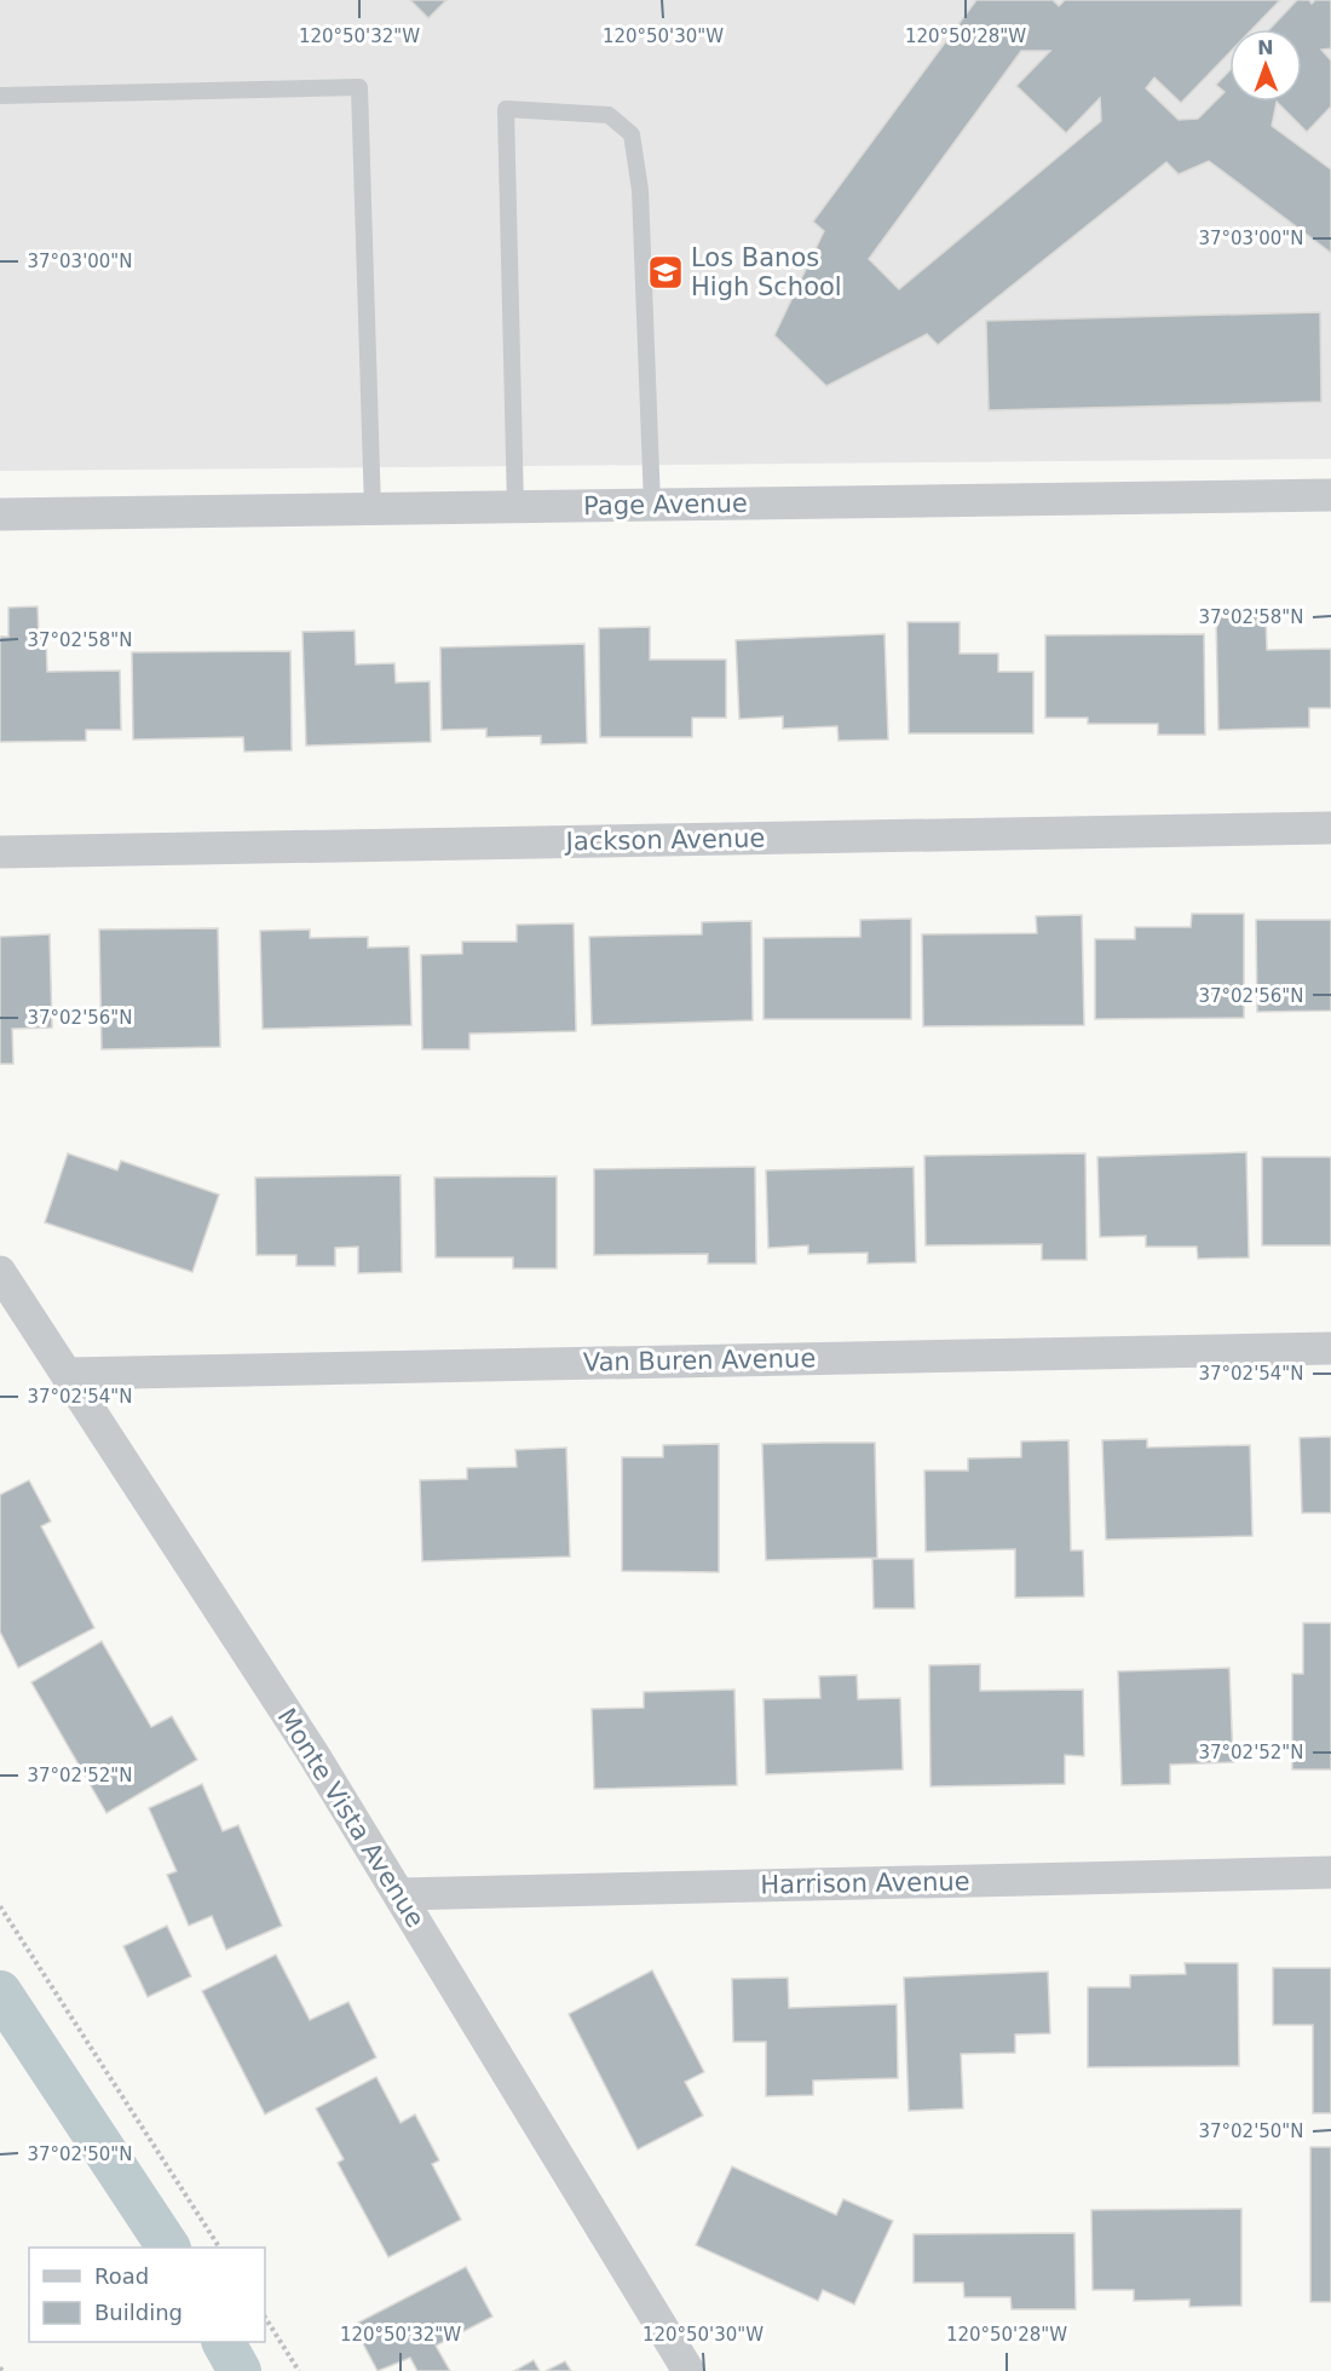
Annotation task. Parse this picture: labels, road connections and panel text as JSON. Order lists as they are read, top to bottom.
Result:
{
  "streets": {
    "street": [
      "Page Avenue",
      "Jackson Avenue",
      "Van Buren Avenue",
      "Monte Vista Avenue",
      "Harrison Avenue"
    ]
  },
  "crossings": [
    ["Van Buren Avenue", "Monte Vista Avenue"],
    ["Monte Vista Avenue", "Harrison Avenue"]
  ],
  "places": {
    "school or university": ["Los Banos High School"]
  },
  "legend": ["Road", "Building"],
  "north": "top",
  "coordinates": [
    "120°50'32\"W",
    "120°50'30\"W",
    "120°50'28\"W",
    "37°03'00\"N",
    "37°02'58\"N",
    "37°02'56\"N",
    "37°02'54\"N",
    "37°02'52\"N",
    "37°02'50\"N"
  ]
}
